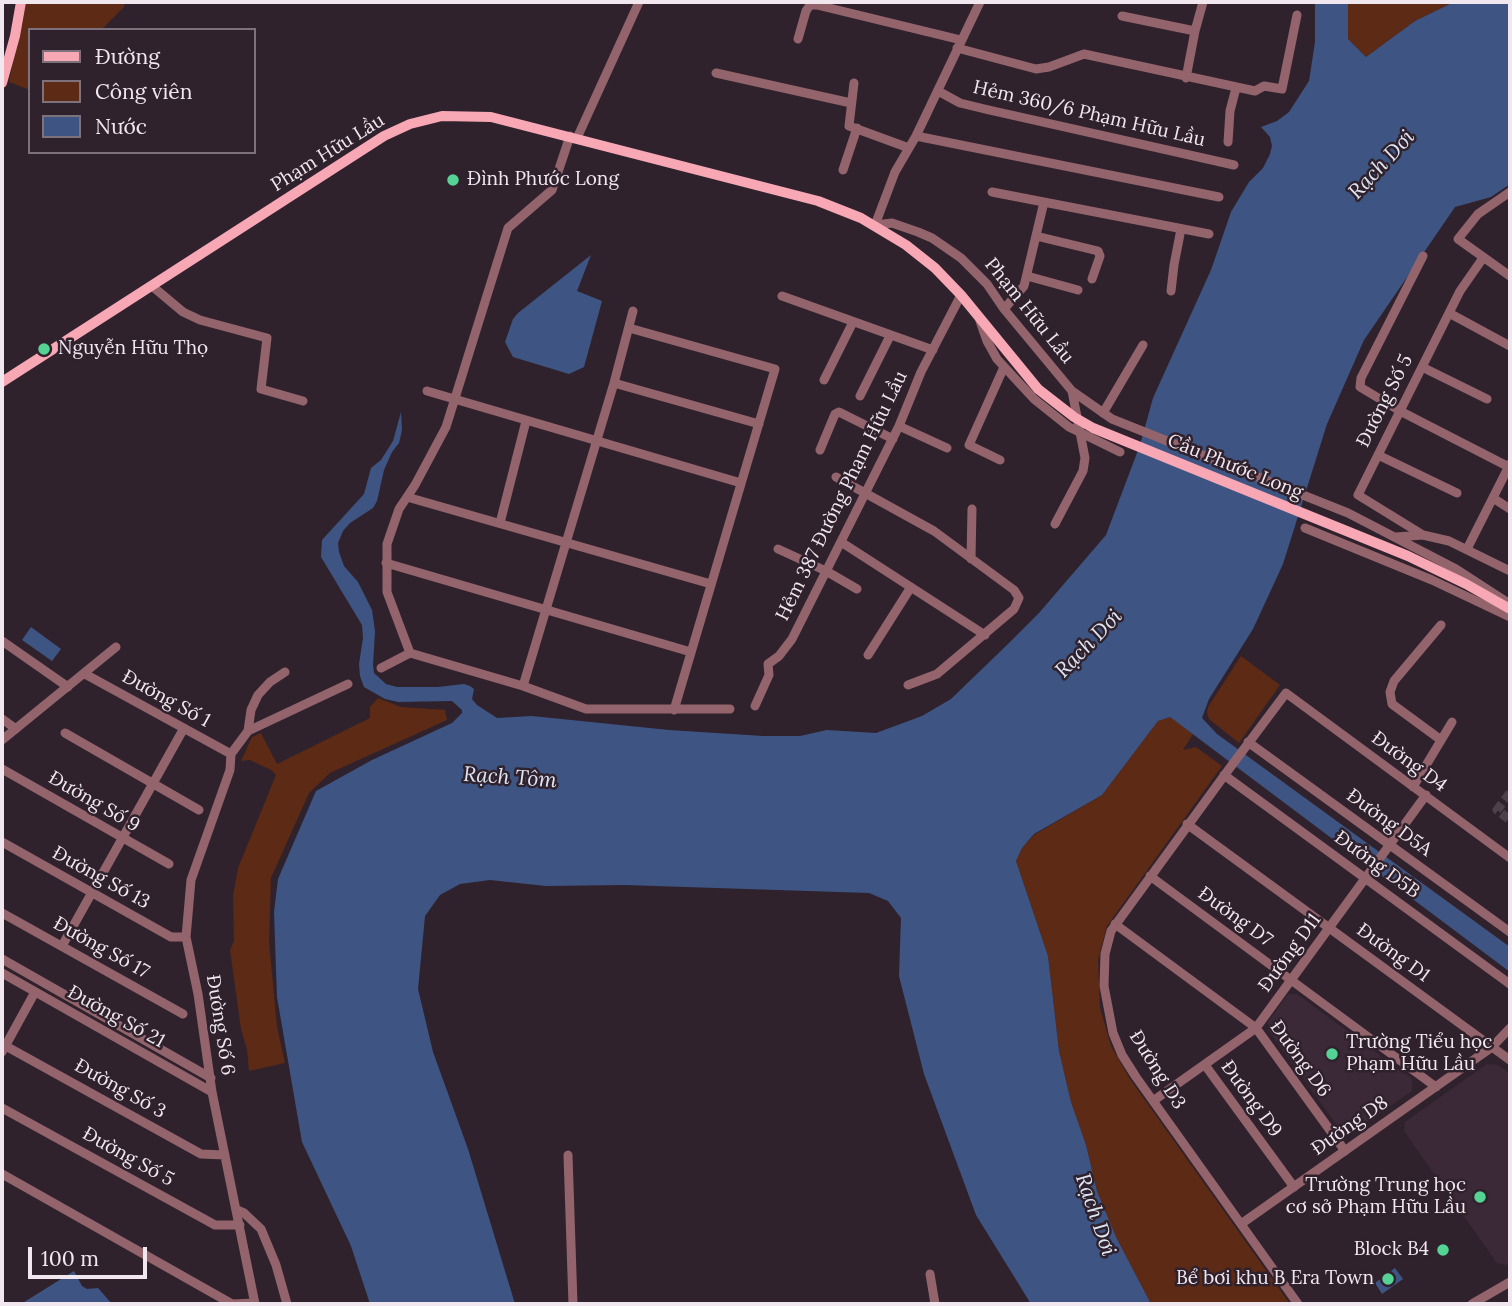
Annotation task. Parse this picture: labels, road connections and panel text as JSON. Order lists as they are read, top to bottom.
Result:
{
  "streets": {
    "main road": ["Phạm Hữu Lầu", "Cầu Phước Long"],
    "street": [
      "Hẻm 360/6 Phạm Hữu Lầu",
      "Đường Số 5",
      "Hẻm 387 Đường Phạm Hữu Lầu",
      "Đường Số 1",
      "Đường D4",
      "Đường Số 9",
      "Đường D5A",
      "Đường D5B",
      "Đường Số 13",
      "Đường D7",
      "Đường Số 17",
      "Đường D11",
      "Đường D1",
      "Đường Số 21",
      "Đường Số 6",
      "Đường D6",
      "Đường D3",
      "Đường Số 3",
      "Đường D9",
      "Đường D8"
    ]
  },
  "crossings": [
    ["Phạm Hữu Lầu", "Cầu Phước Long"],
    ["Phạm Hữu Lầu", "Hẻm 387 Đường Phạm Hữu Lầu"],
    ["Đường Số 5", "Đường Số 6"],
    ["Đường Số 1", "Đường Số 6"],
    ["Đường D4", "Đường D5A"],
    ["Đường D4", "Đường D11"],
    ["Đường D4", "Đường D3"],
    ["Đường D5A", "Đường D11"],
    ["Đường D5A", "Đường D3"],
    ["Đường D5B", "Đường D11"],
    ["Đường D5B", "Đường D3"],
    ["Đường Số 13", "Đường Số 6"],
    ["Đường D7", "Đường D11"],
    ["Đường D7", "Đường D3"],
    ["Đường D7", "Đường D8"],
    ["Đường D11", "Đường D1"],
    ["Đường D11", "Đường D6"],
    ["Đường D11", "Đường D3"],
    ["Đường D11", "Đường D9"],
    ["Đường D1", "Đường D3"],
    ["Đường D1", "Đường D8"],
    ["Đường Số 21", "Đường Số 6"],
    ["Đường Số 6", "Đường Số 3"],
    ["Đường D6", "Đường D3"],
    ["Đường D6", "Đường D8"],
    ["Đường D3", "Đường D8"],
    ["Đường D9", "Đường D8"]
  ],
  "water": ["Rạch Dơi", "Rạch Tôm"],
  "places": [
    "Đình Phước Long",
    "Nguyễn Hữu Thọ",
    "Trường Tiểu học Phạm Hữu Lầu",
    "Trường Trung học cơ sở Phạm Hữu Lầu",
    "Block B4",
    "Bể bơi khu B Era Town"
  ],
  "legend": ["Đường", "Công viên", "Nước"],
  "scale_bar": "100 m"
}
